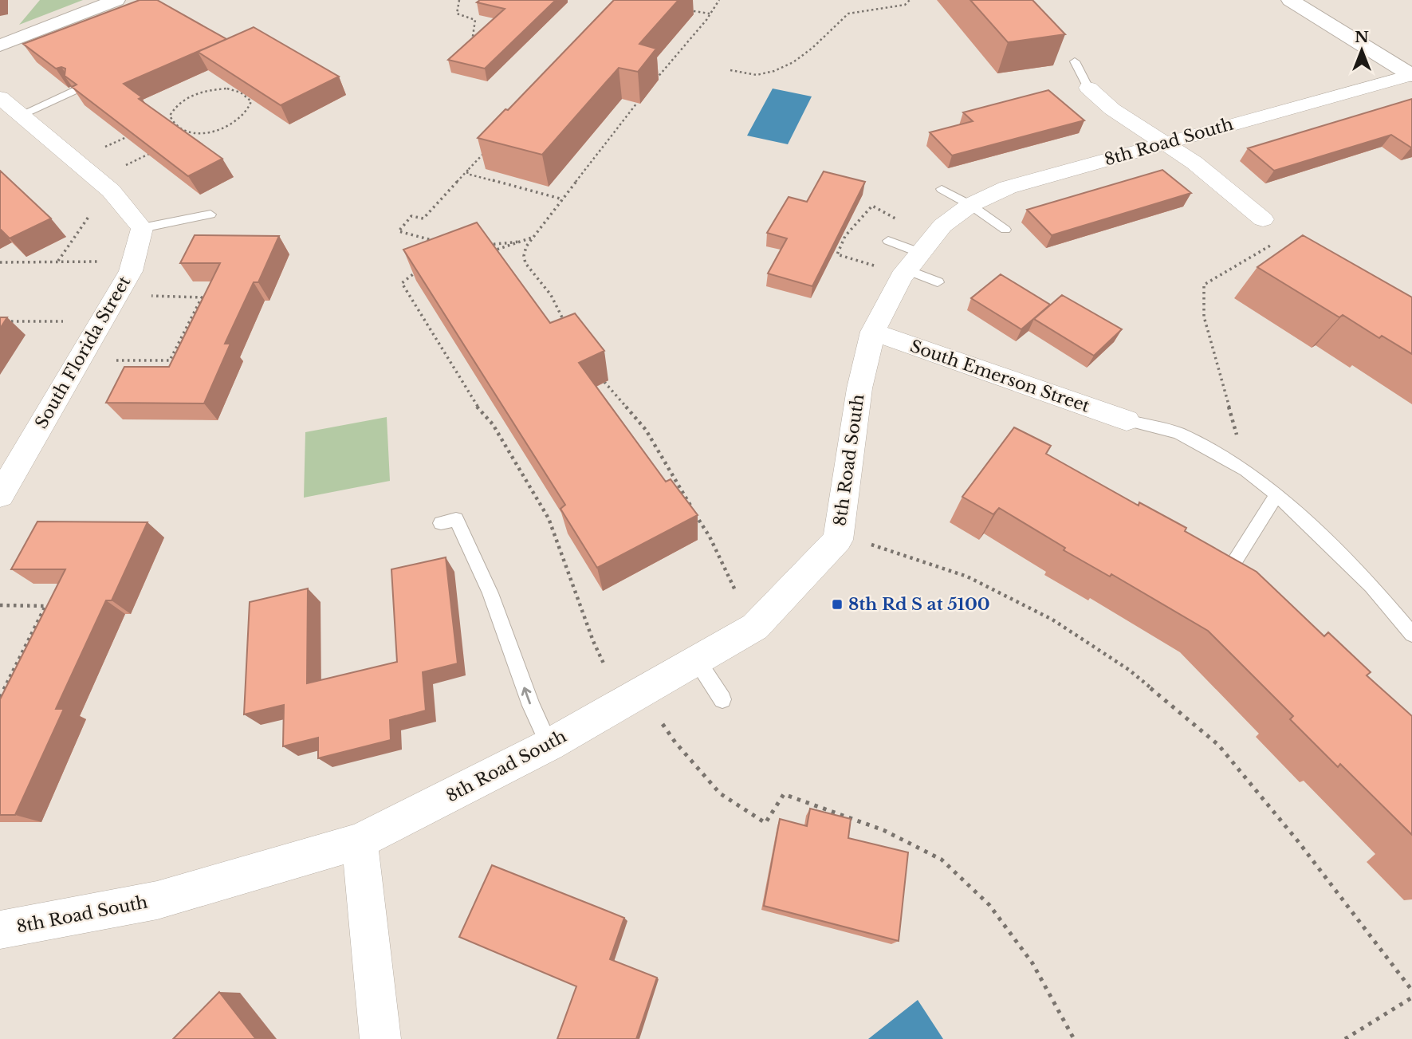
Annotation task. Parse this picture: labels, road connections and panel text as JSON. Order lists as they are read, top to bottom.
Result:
{
  "streets": {
    "street": ["8th Road South", "South Florida Street", "South Emerson Street"]
  },
  "crossings": [
    ["8th Road South", "South Emerson Street"]
  ],
  "places": {
    "transit": ["8th Rd S at 5100"]
  },
  "north": "top"
}
